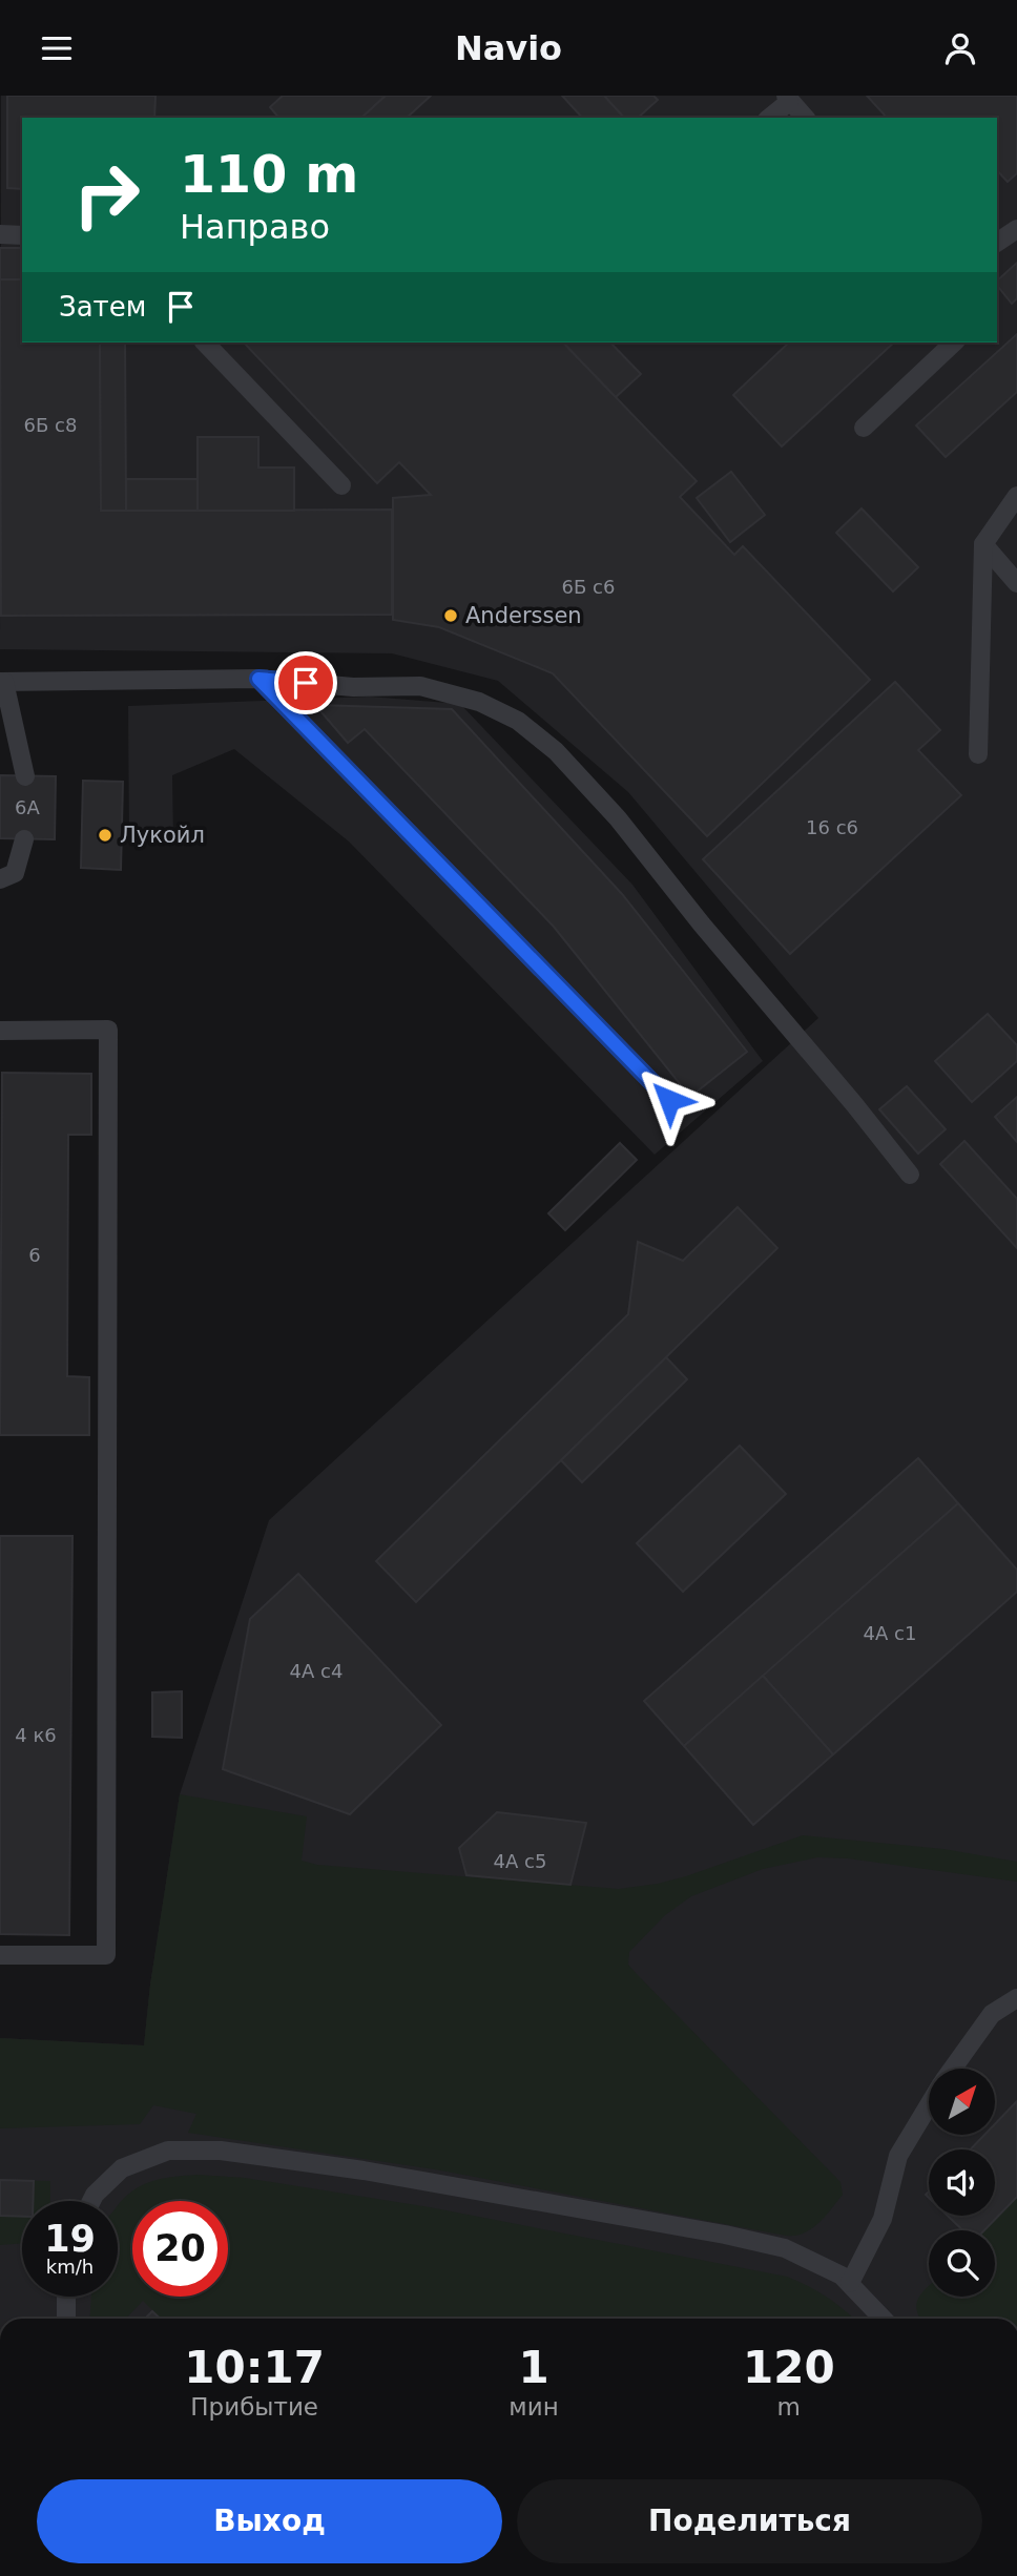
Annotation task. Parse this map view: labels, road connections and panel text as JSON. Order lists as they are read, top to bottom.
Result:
{
  "places": ["Anderssen", "Лукойл"],
  "house_numbers": [
    "6Б с8",
    "6Б с6",
    "6А",
    "16 с6",
    "6",
    "4А с1",
    "4А с4",
    "4 к6",
    "4А с5"
  ],
  "north": "top right",
  "page": {
    "header": "Navio",
    "turn": ["110 m", "Направо"],
    "then": "Затем",
    "speed": "19 km/h",
    "limit": "20",
    "eta": [
      "10:17",
      "Прибытие",
      "1",
      "мин",
      "120",
      "m"
    ],
    "buttons": ["Выход", "Поделиться"]
  }
}
